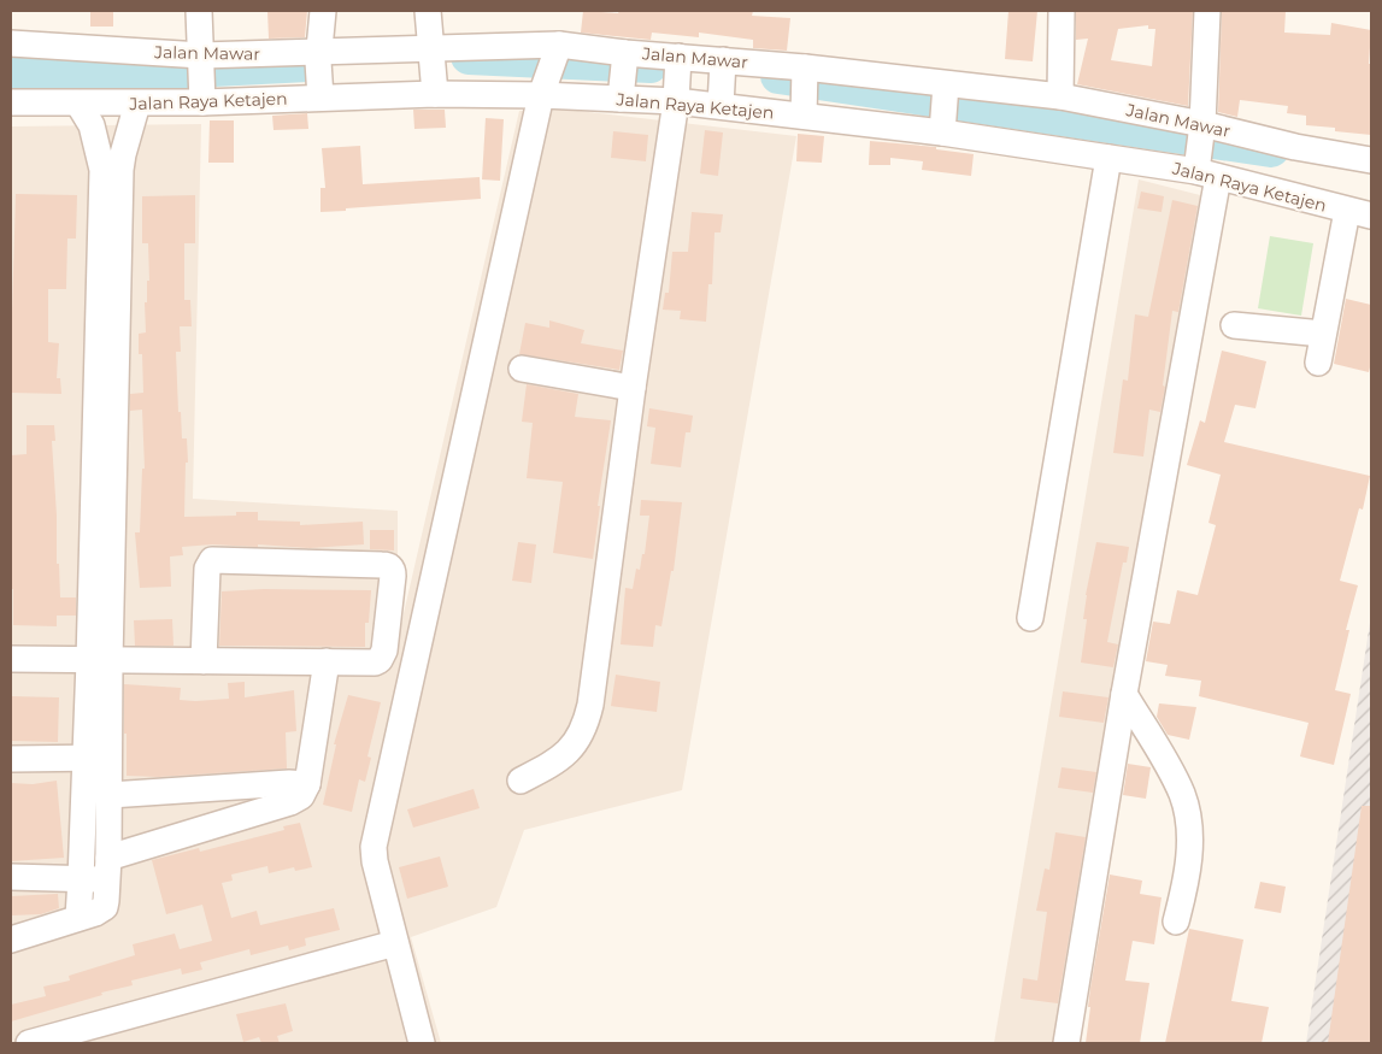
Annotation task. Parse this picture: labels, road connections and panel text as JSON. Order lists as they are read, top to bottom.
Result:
{
  "streets": {
    "street": ["Jalan Mawar", "Jalan Raya Ketajen"]
  },
  "crossings": [
    ["Jalan Mawar", "Jalan Raya Ketajen"]
  ]
}
